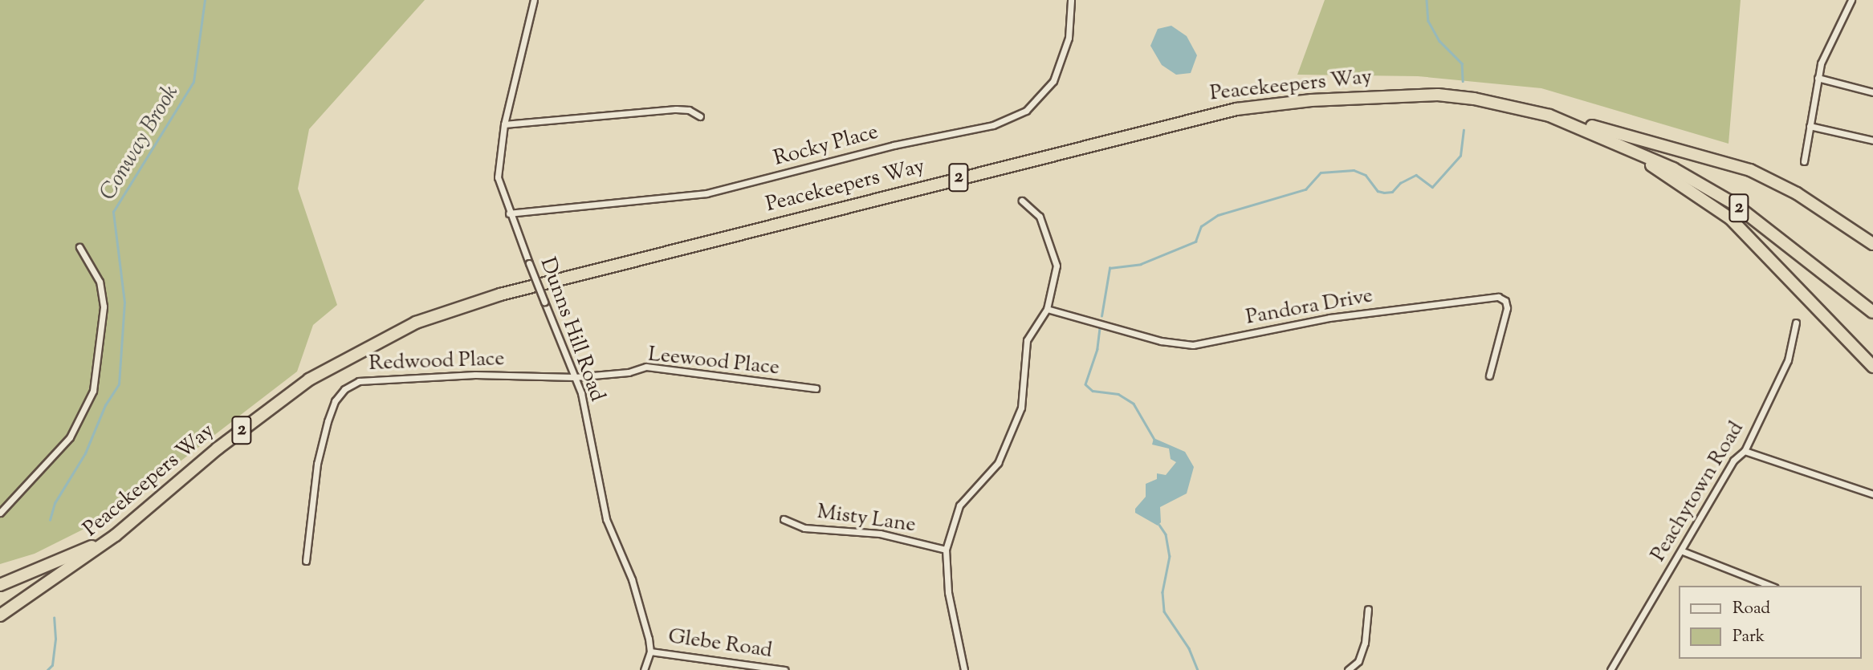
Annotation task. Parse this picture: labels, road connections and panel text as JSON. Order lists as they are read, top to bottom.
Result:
{
  "streets": {
    "highway": ["Peacekeepers Way", "2"],
    "street": [
      "Rocky Place",
      "Pandora Drive",
      "Dunns Hill Road",
      "Redwood Place",
      "Leewood Place",
      "Peachytown Road",
      "Misty Lane",
      "Glebe Road"
    ]
  },
  "crossings": [
    ["Rocky Place", "Dunns Hill Road"],
    ["Dunns Hill Road", "Redwood Place"],
    ["Dunns Hill Road", "Leewood Place"],
    ["Dunns Hill Road", "Glebe Road"],
    ["Redwood Place", "Leewood Place"]
  ],
  "water": ["Conway Brook"],
  "legend": ["Road", "Park"]
}
